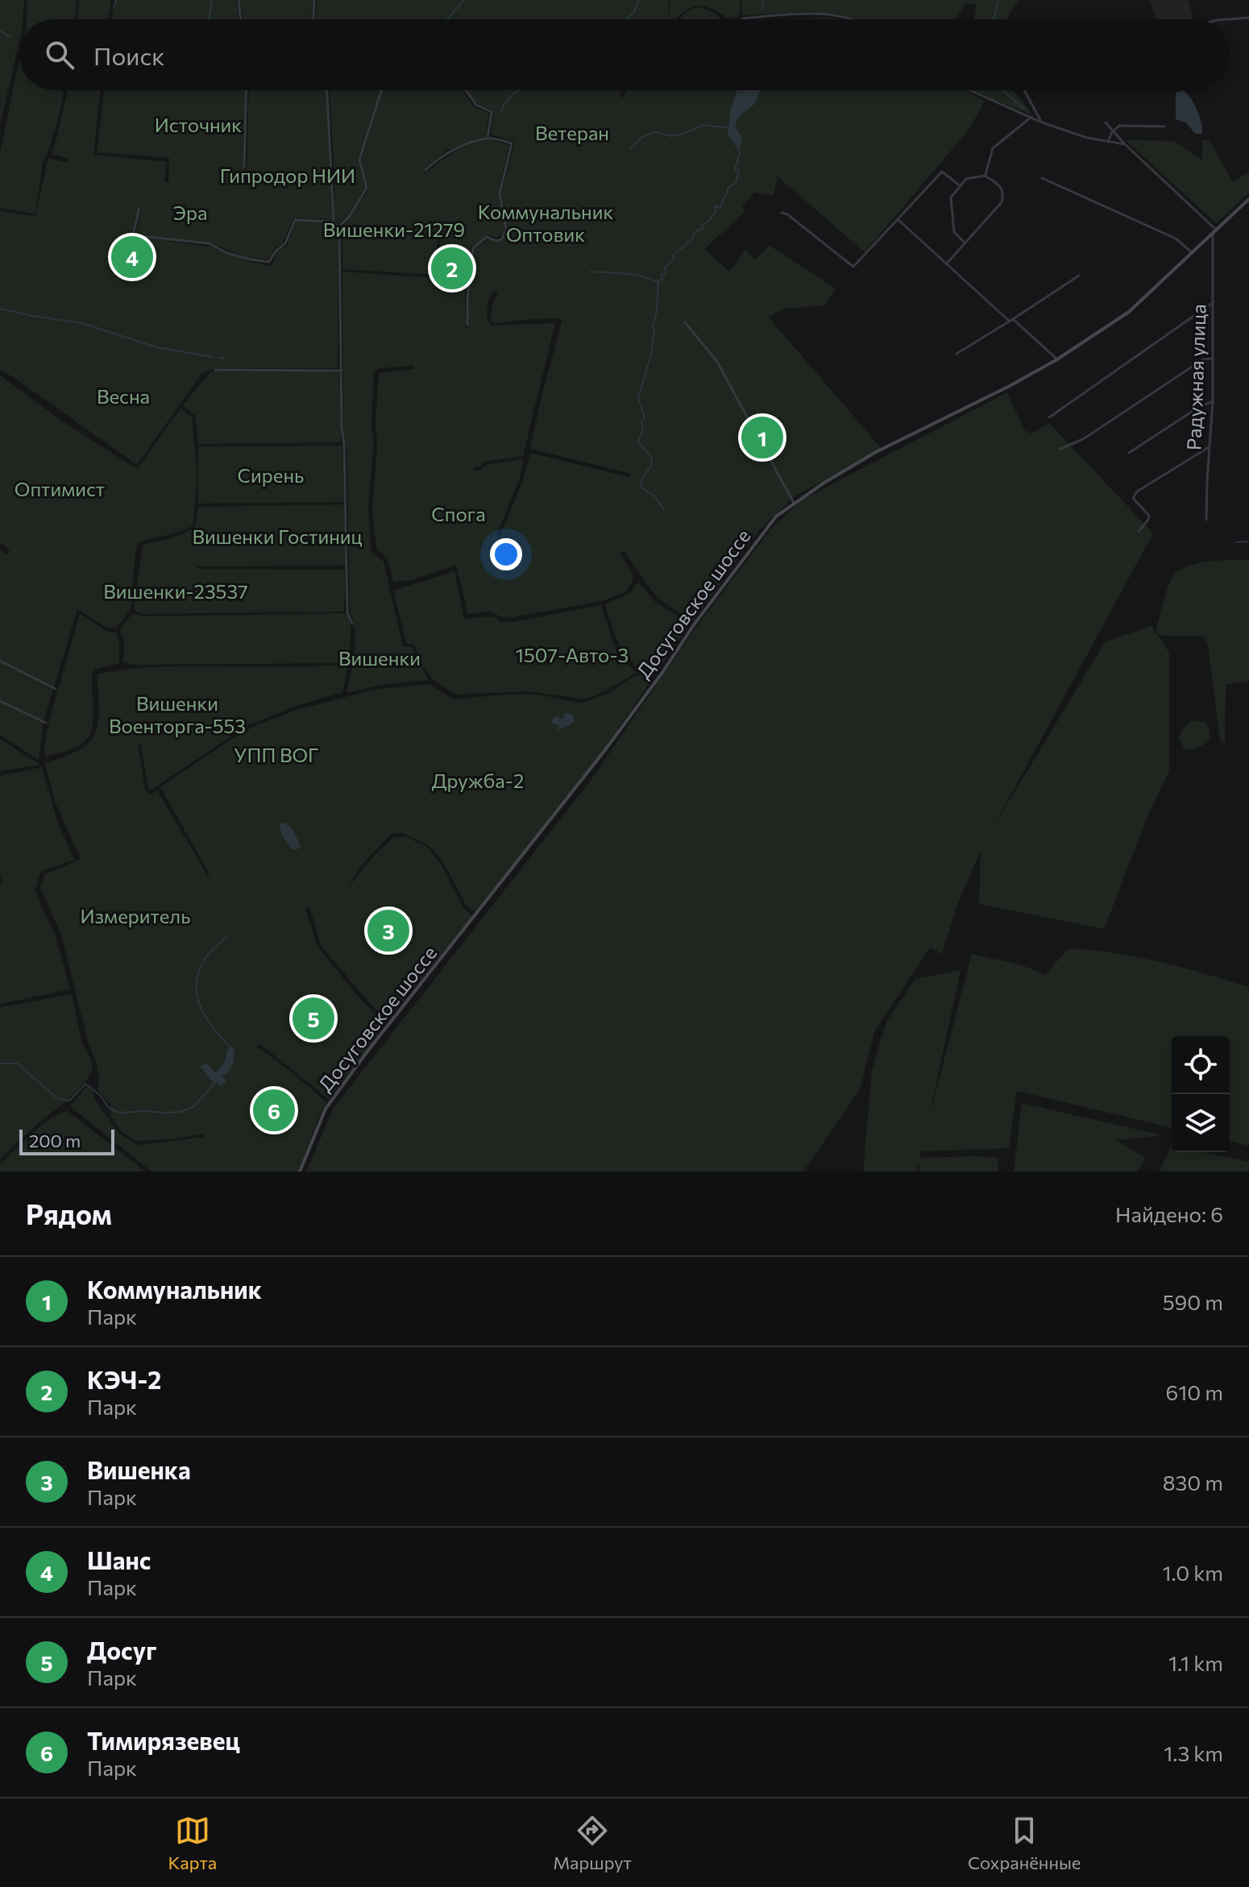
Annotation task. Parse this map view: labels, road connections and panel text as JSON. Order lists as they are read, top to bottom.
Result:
{
  "streets": {
    "main road": ["Досуговское шоссе"],
    "street": ["Радужная улица"]
  },
  "crossings": [
    ["Радужная улица", "Досуговское шоссе"]
  ],
  "parks": [
    "Источник",
    "Ветеран",
    "Гипродор НИИ",
    "Коммунальник Оптовик",
    "Эра",
    "Вишенки-21279",
    "Весна",
    "Сирень",
    "Оптимист",
    "Спога",
    "Вишенки Гостиниц",
    "Вишенки-23537",
    "1507-Авто-3",
    "Вишенки",
    "Вишенки Военторга-553",
    "УПП ВОГ",
    "Дружба-2",
    "Измеритель"
  ],
  "scale_bar": "200 m",
  "page": {
    "search": "Поиск",
    "pins": [
      "4",
      "2",
      "1",
      "3",
      "5",
      "6"
    ],
    "scale": "200 m",
    "heading": ["Рядом", "Найдено: 6"],
    "list": [
      {
        "mark": "1",
        "name": "Коммунальник",
        "note": "Парк",
        "value": "590 m"
      },
      {
        "mark": "2",
        "name": "КЭЧ-2",
        "note": "Парк",
        "value": "610 m"
      },
      {
        "mark": "3",
        "name": "Вишенка",
        "note": "Парк",
        "value": "830 m"
      },
      {
        "mark": "4",
        "name": "Шанс",
        "note": "Парк",
        "value": "1.0 km"
      },
      {
        "mark": "5",
        "name": "Досуг",
        "note": "Парк",
        "value": "1.1 km"
      },
      {
        "mark": "6",
        "name": "Тимирязевец",
        "note": "Парк",
        "value": "1.3 km"
      }
    ],
    "nav": ["Карта", "Маршрут", "Сохранённые"]
  }
}
